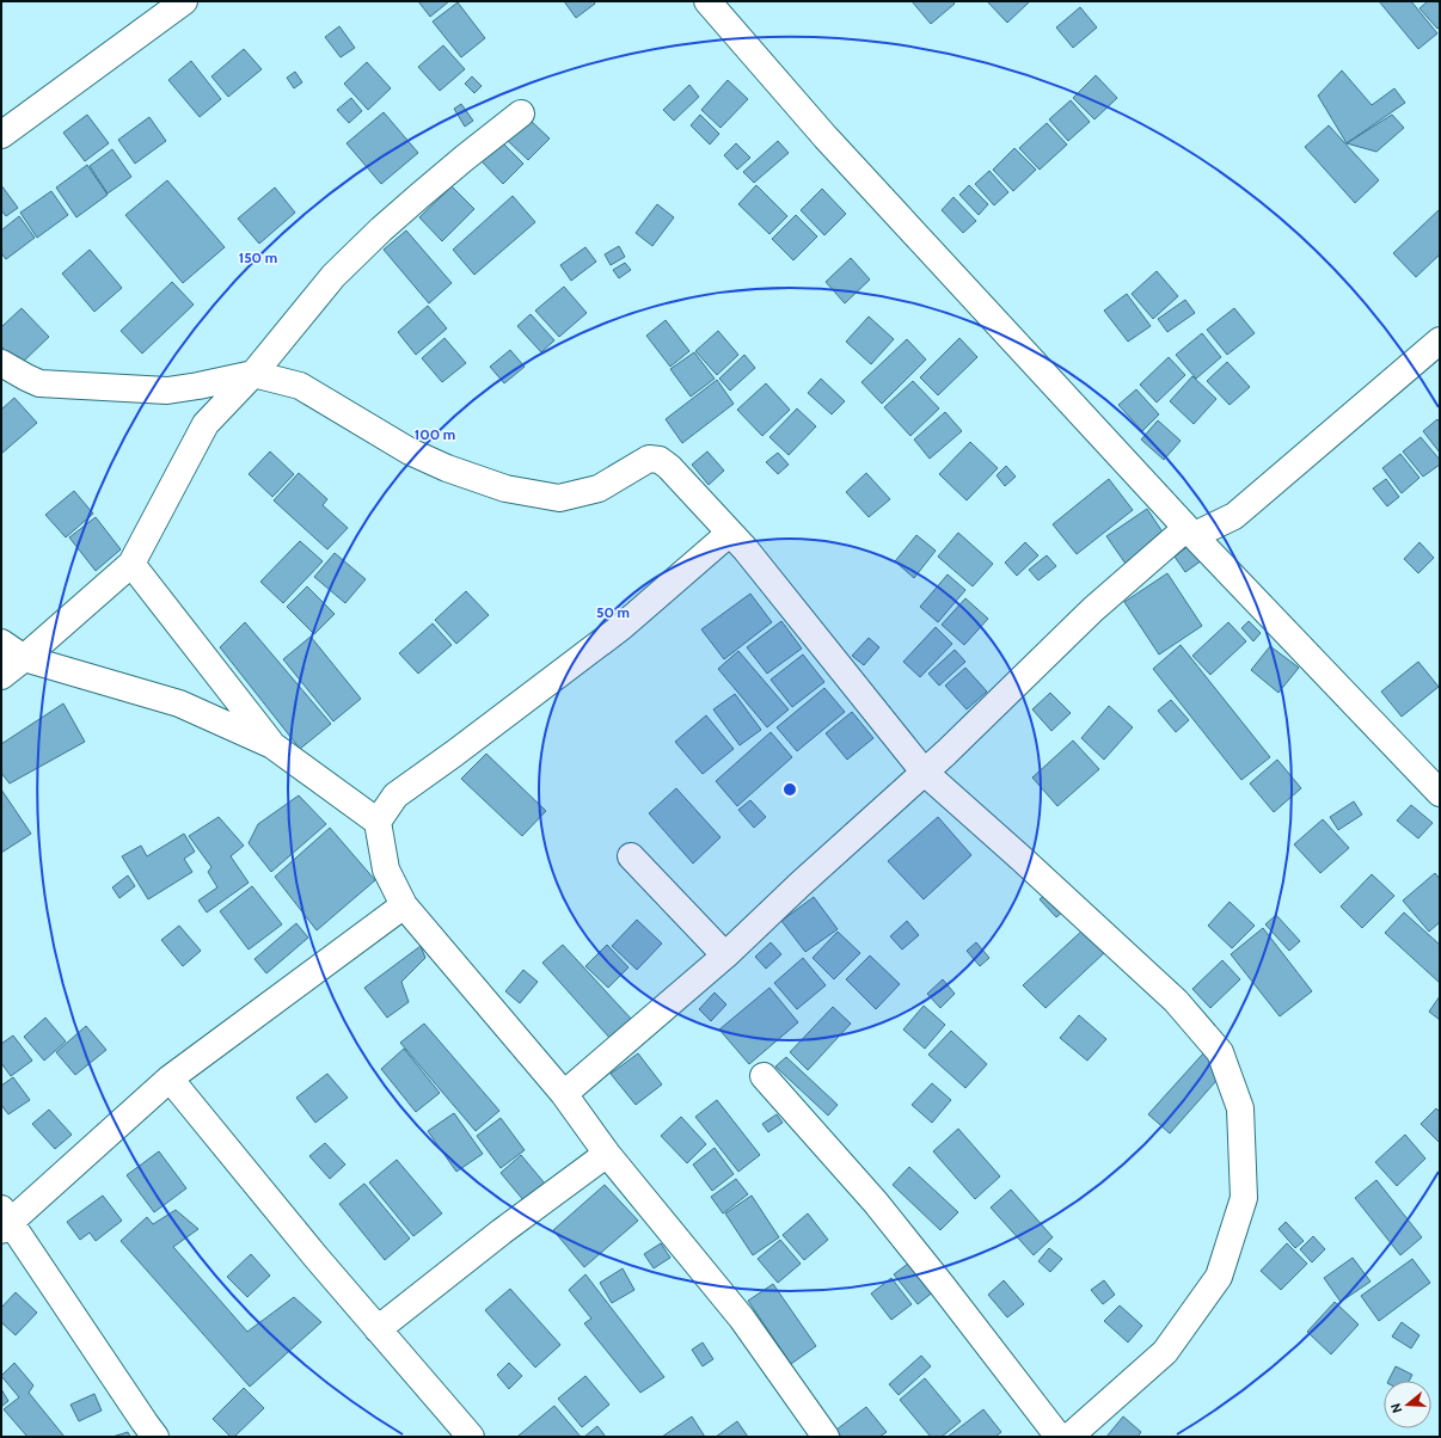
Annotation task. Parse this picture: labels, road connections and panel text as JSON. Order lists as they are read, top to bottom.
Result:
{
  "north": "left",
  "rings": ["150 m", "100 m", "50 m"]
}
